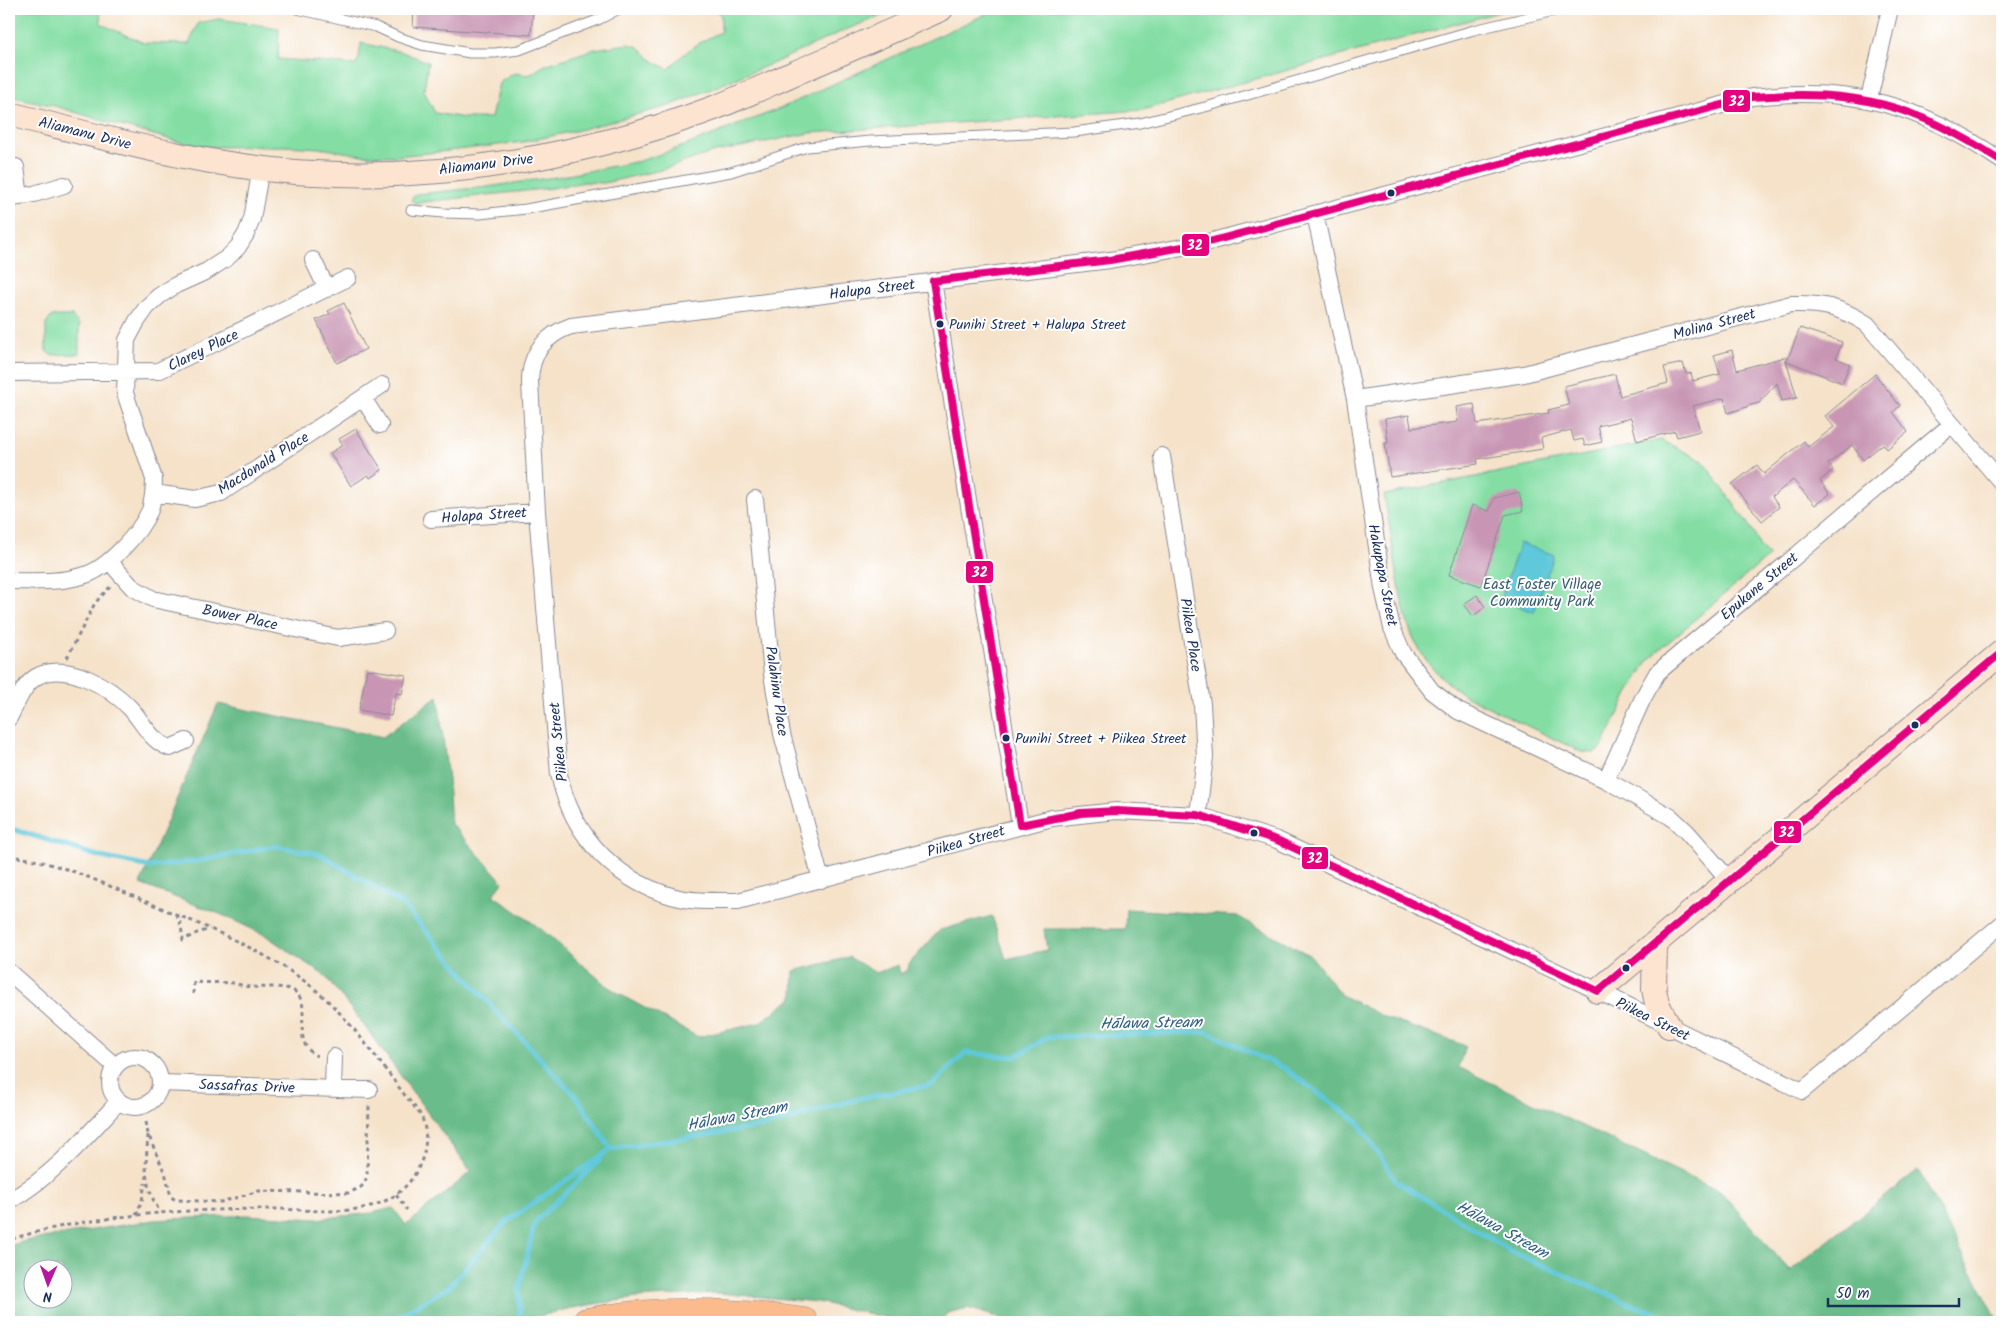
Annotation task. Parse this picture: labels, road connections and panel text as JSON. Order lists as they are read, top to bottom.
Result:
{
  "streets": {
    "street": [
      "Aliamanu Drive",
      "Halupa Street",
      "Molina Street",
      "Clarey Place",
      "Macdonald Place",
      "Holapa Street",
      "Hakupapa Street",
      "Epukane Street",
      "Bower Place",
      "Piikea Place",
      "Palahinu Place",
      "Piikea Street",
      "Sassafras Drive"
    ]
  },
  "crossings": [
    ["Halupa Street", "Holapa Street"],
    ["Halupa Street", "Hakupapa Street"],
    ["Halupa Street", "Piikea Street"],
    ["Molina Street", "Hakupapa Street"],
    ["Molina Street", "Epukane Street"],
    ["Holapa Street", "Piikea Street"],
    ["Hakupapa Street", "Epukane Street"],
    ["Piikea Place", "Piikea Street"],
    ["Palahinu Place", "Piikea Street"]
  ],
  "water": ["Hālawa Stream"],
  "parks": ["East Foster Village Community Park"],
  "places": ["Punihi Street + Halupa Street", "Punihi Street + Piikea Street"],
  "lines": ["transit line 32"],
  "scale_bar": "50 m",
  "north": "bottom"
}
